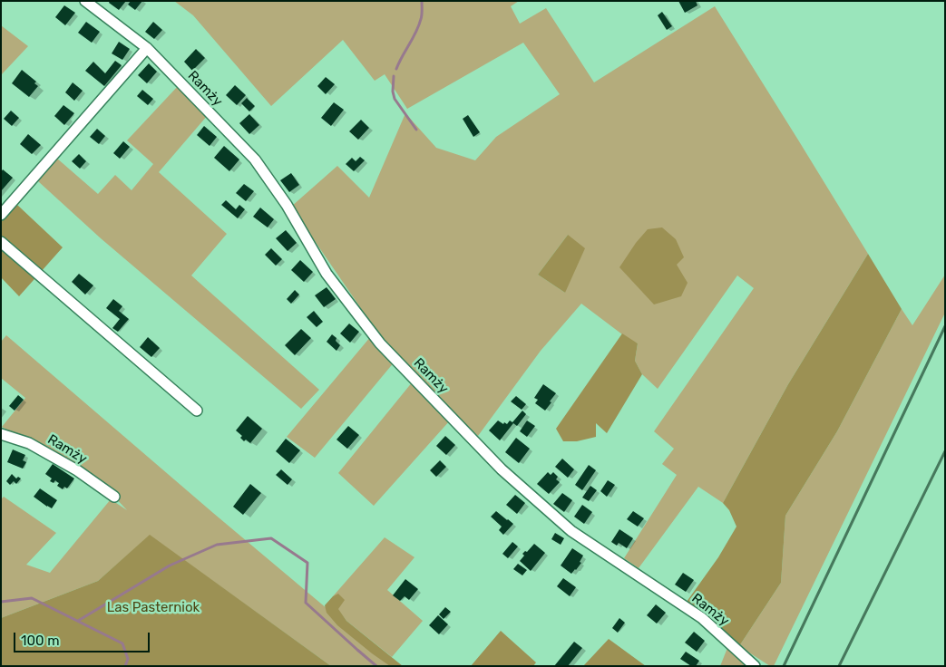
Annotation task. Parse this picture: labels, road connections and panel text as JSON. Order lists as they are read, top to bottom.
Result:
{
  "streets": {
    "street": ["Ramży"]
  },
  "parks": ["Las Pasterniok"],
  "scale_bar": "100 m"
}
